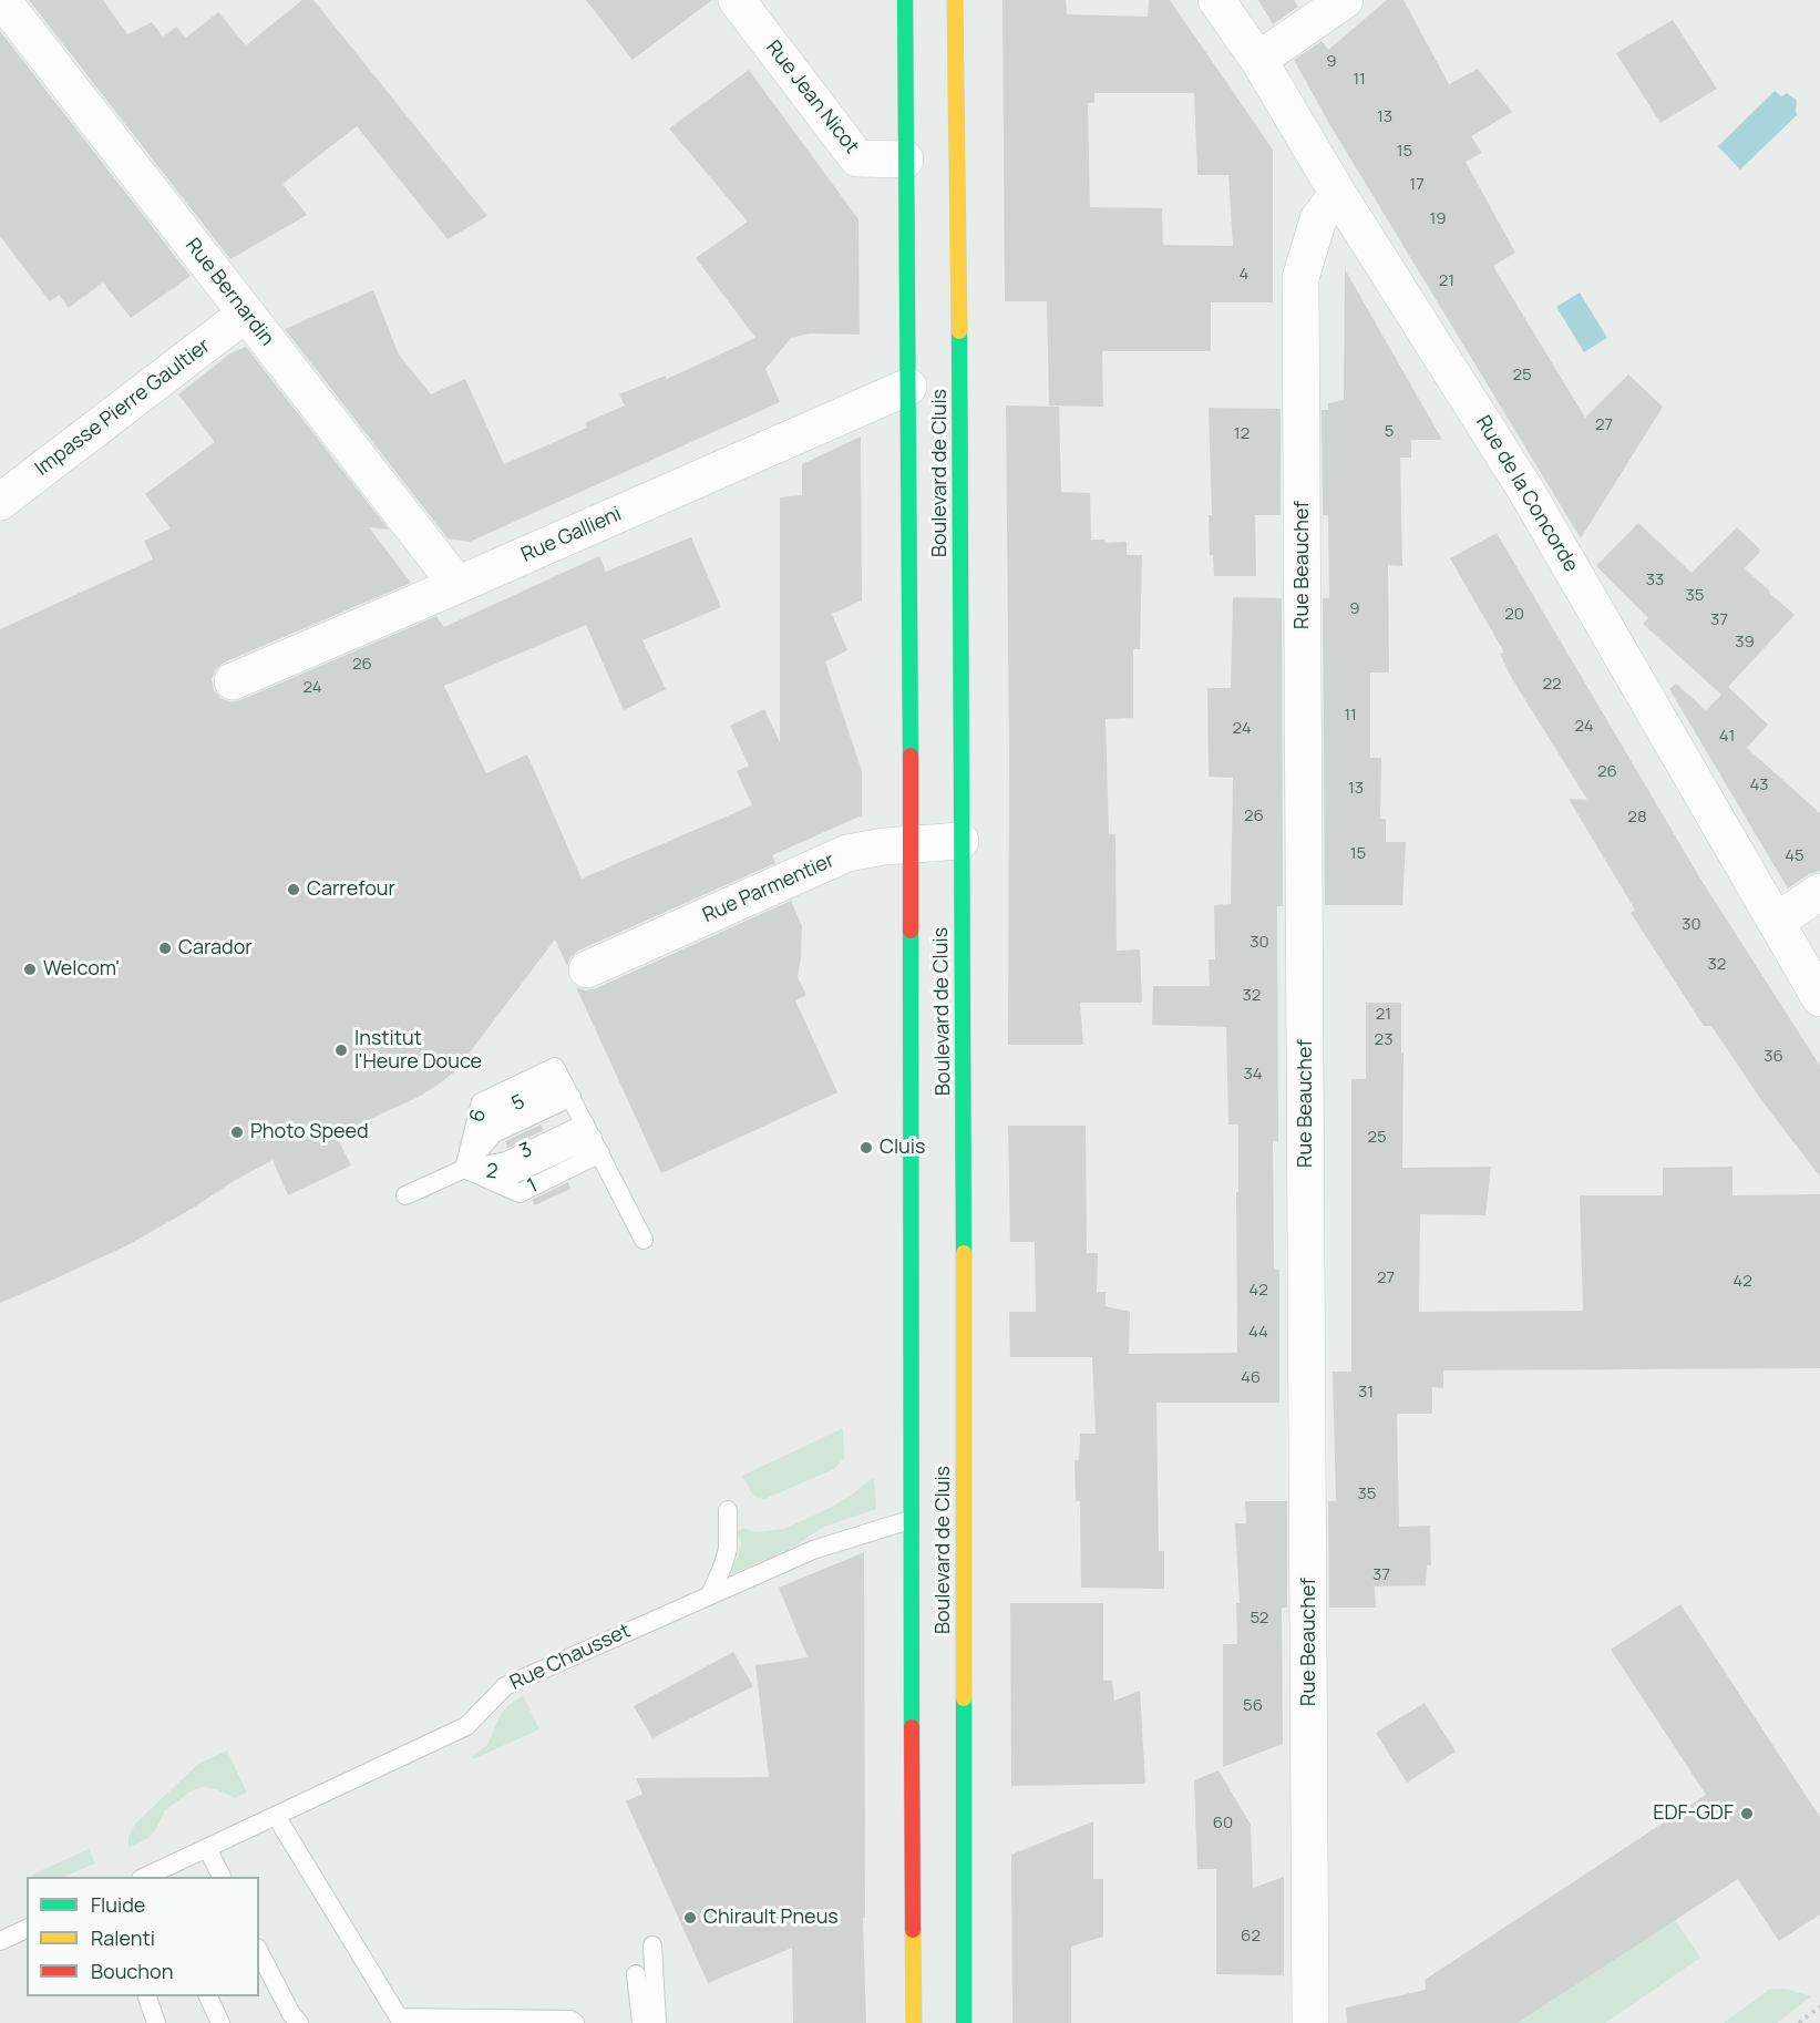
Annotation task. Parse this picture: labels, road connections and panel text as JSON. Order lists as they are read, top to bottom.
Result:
{
  "streets": {
    "main road": ["Boulevard de Cluis"],
    "street": [
      "Rue Jean Nicot",
      "Rue Bernardin",
      "Impasse Pierre Gaultier",
      "Rue de la Concorde",
      "Rue Gallieni",
      "Rue Beauchef",
      "Rue Parmentier"
    ],
    "lane": [
      "6",
      "3",
      "1",
      "Rue Chausset"
    ]
  },
  "crossings": [
    ["Rue Jean Nicot", "Boulevard de Cluis"],
    ["Rue Bernardin", "Impasse Pierre Gaultier"],
    ["Rue Bernardin", "Rue Gallieni"],
    ["Boulevard de Cluis", "Rue Gallieni"],
    ["Boulevard de Cluis", "Rue Parmentier"],
    ["Boulevard de Cluis", "Rue Chausset"],
    ["Rue de la Concorde", "Rue Beauchef"],
    ["6", "3"],
    ["6", "1"],
    ["3", "1"]
  ],
  "places": [
    "Carrefour",
    "Carador",
    "Welcom'",
    "Institut l'Heure Douce",
    "Photo Speed",
    "Cluis",
    "EDF-GDF",
    "Chirault Pneus"
  ],
  "house_numbers": [
    "9",
    "11",
    "13",
    "15",
    "17",
    "19",
    "4",
    "21",
    "25",
    "27",
    "5",
    "12",
    "33",
    "35",
    "9",
    "20",
    "37",
    "39",
    "26",
    "22",
    "24",
    "11",
    "24",
    "24",
    "41",
    "26",
    "43",
    "13",
    "26",
    "28",
    "15",
    "45",
    "30",
    "30",
    "32",
    "32",
    "21",
    "23",
    "36",
    "34",
    "25",
    "27",
    "42",
    "42",
    "44",
    "46",
    "31",
    "35",
    "37",
    "52",
    "56",
    "60",
    "62"
  ],
  "legend": ["Fluide", "Ralenti", "Bouchon"]
}
